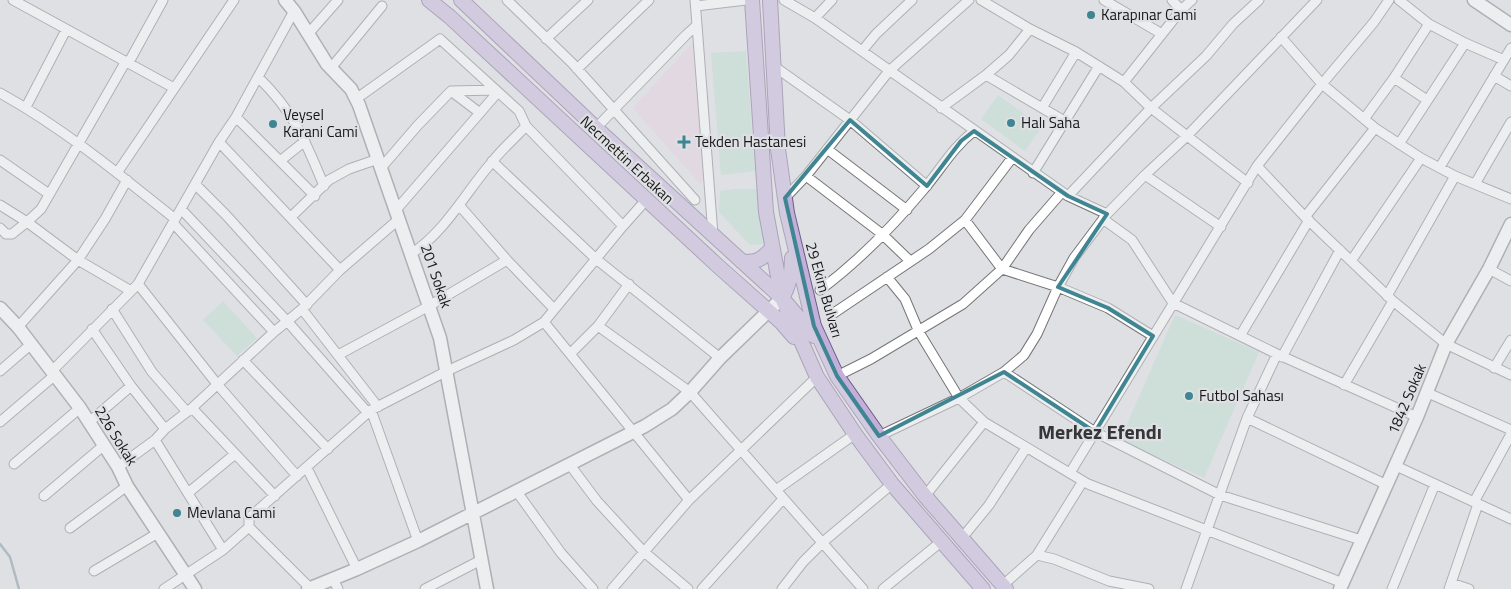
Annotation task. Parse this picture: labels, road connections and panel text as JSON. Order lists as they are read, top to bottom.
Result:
{
  "streets": {
    "main road": ["Necmettin Erbakan", "29 Ekim Bulvarı"],
    "street": ["201 Sokak", "1842 Sokak", "226 Sokak"]
  },
  "crossings": [
    ["Necmettin Erbakan", "29 Ekim Bulvarı"]
  ],
  "districts": ["Merkez Efendı"],
  "places": {
    "other": [
      "Karapınar Cami",
      "Halı Saha",
      "Veysel Karani Cami",
      "Futbol Sahası",
      "Mevlana Cami"
    ],
    "health": ["Tekden Hastanesi"]
  }
}
